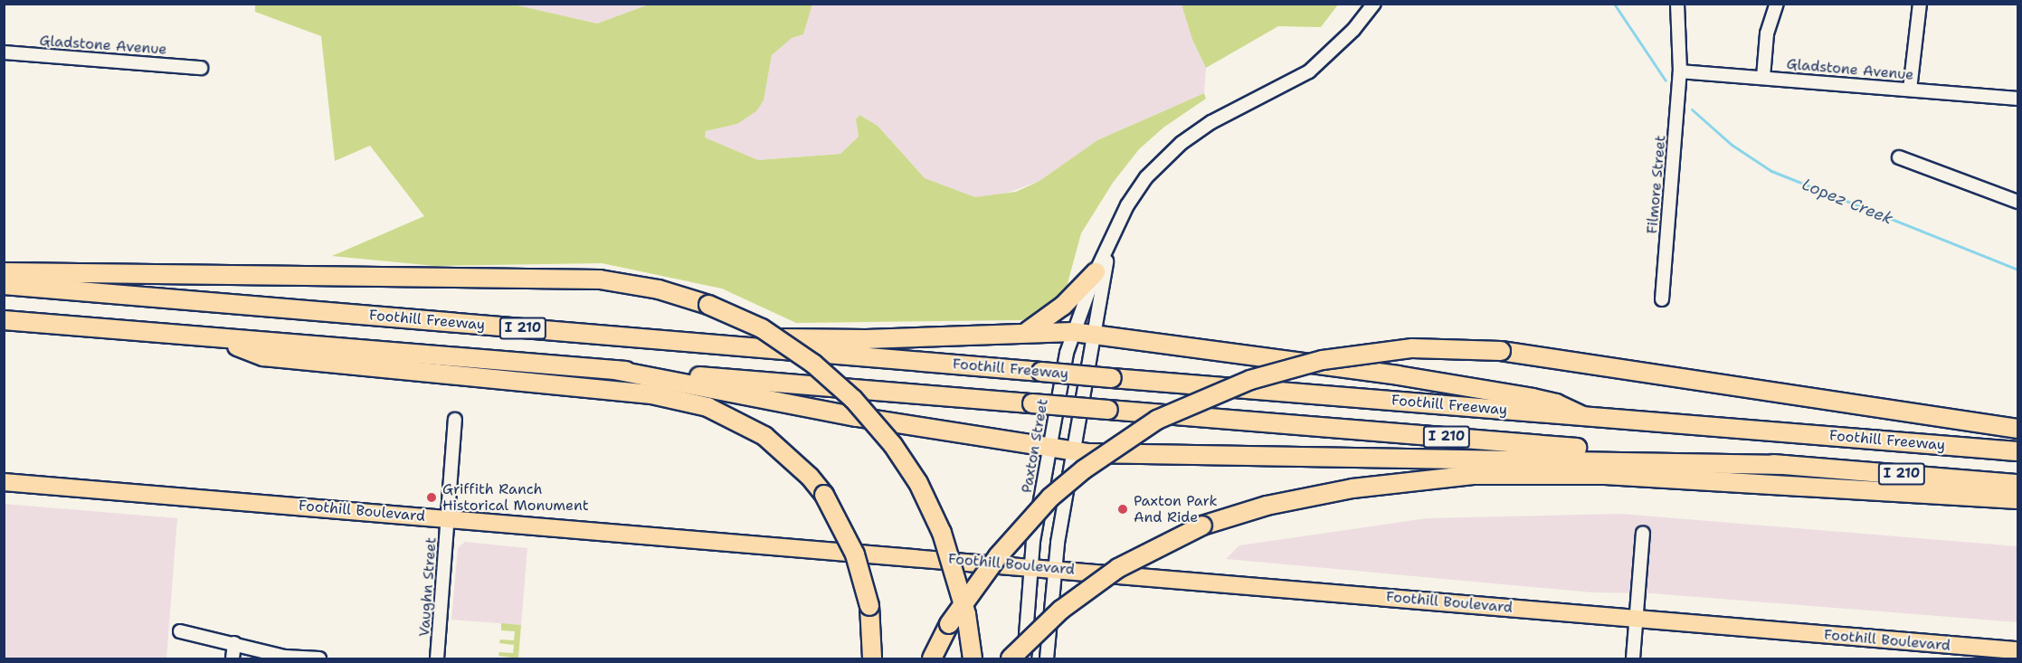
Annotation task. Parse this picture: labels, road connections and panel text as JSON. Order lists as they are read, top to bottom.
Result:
{
  "streets": {
    "highway": ["Foothill Freeway", "I 210"],
    "main road": ["Foothill Boulevard"],
    "street": [
      "Gladstone Avenue",
      "Filmore Street",
      "Paxton Street",
      "Vaughn Street"
    ]
  },
  "crossings": [
    ["Gladstone Avenue", "Filmore Street"],
    ["Paxton Street", "Foothill Boulevard"],
    ["Foothill Boulevard", "Vaughn Street"]
  ],
  "water": ["Lopez Creek"],
  "places": ["Griffith Ranch Historical Monument", "Paxton Park And Ride"]
}
